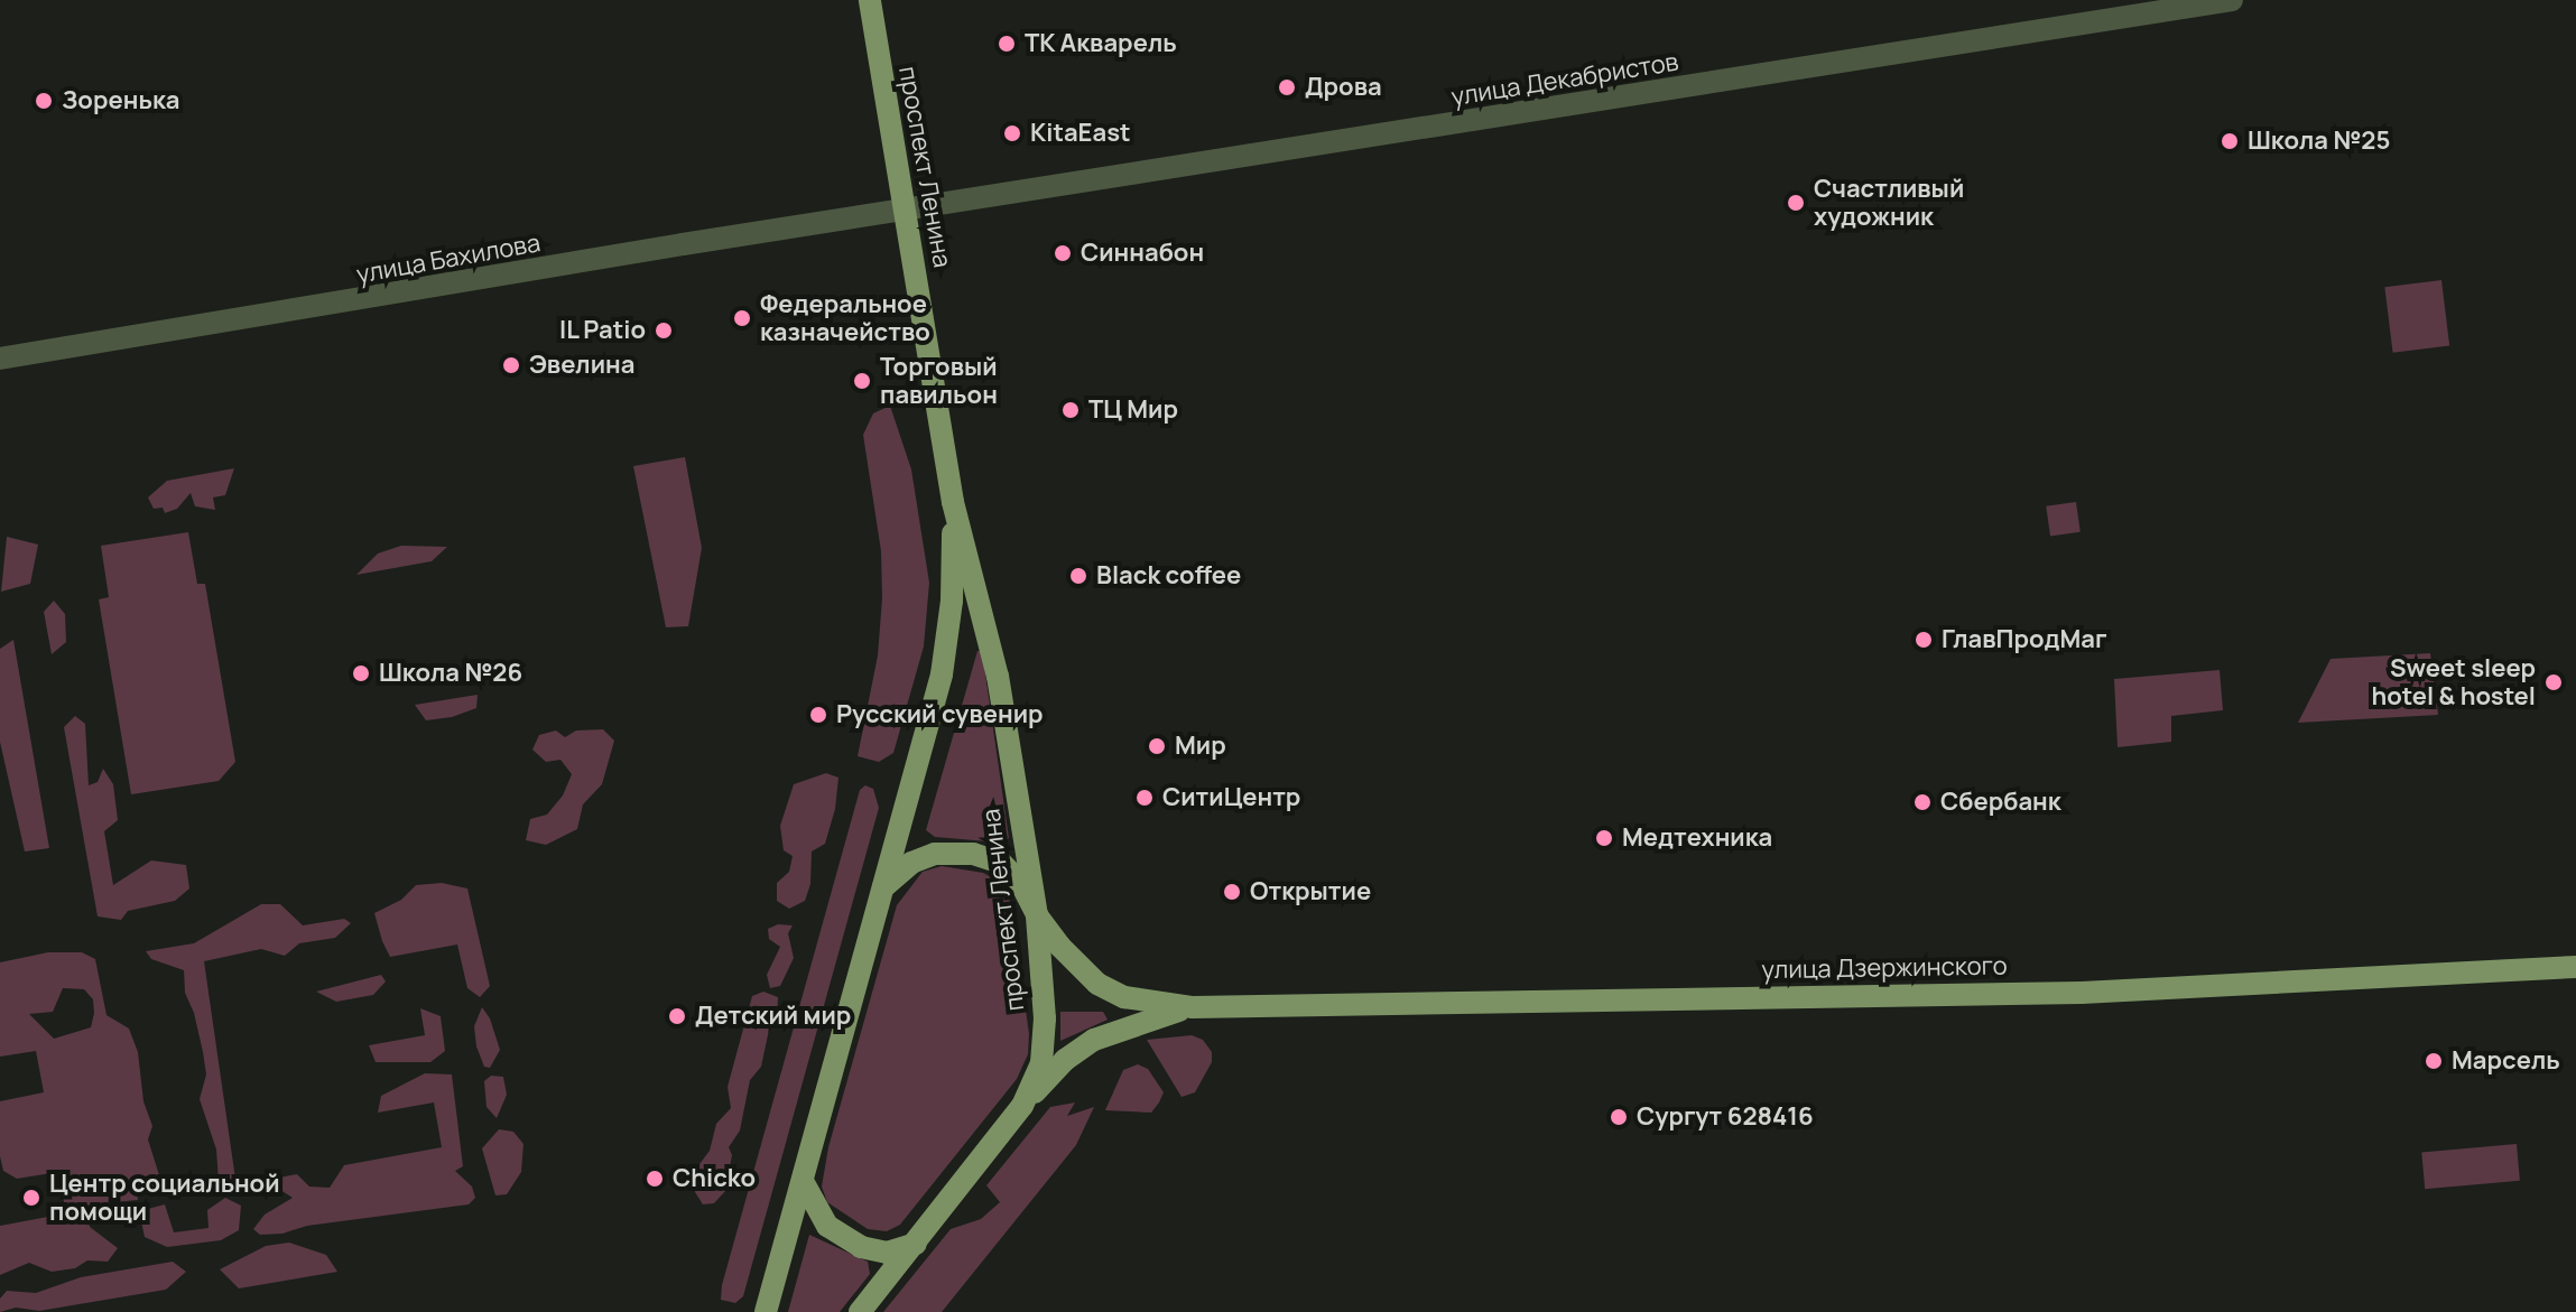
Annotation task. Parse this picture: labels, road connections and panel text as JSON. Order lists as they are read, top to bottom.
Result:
{
  "streets": {
    "main road": ["проспект Ленина", "улица Дзержинского"],
    "street": ["улица Декабристов", "улица Бахилова"]
  },
  "crossings": [
    ["улица Декабристов", "проспект Ленина"],
    ["улица Декабристов", "улица Бахилова"],
    ["проспект Ленина", "улица Бахилова"],
    ["проспект Ленина", "улица Дзержинского"]
  ],
  "places": [
    "ТК Акварель",
    "Дрова",
    "Зоренька",
    "KitaEast",
    "Школа №25",
    "Счастливый художник",
    "Синнабон",
    "Федеральное казначейство",
    "IL Patio",
    "Эвелина",
    "Торговый павильон",
    "ТЦ Мир",
    "Black coffee",
    "ГлавПродМаг",
    "Школа №26",
    "Sweet sleep hotel & hostel",
    "Русский сувенир",
    "Мир",
    "СитиЦентр",
    "Сбербанк",
    "Медтехника",
    "Открытие",
    "Детский мир",
    "Марсель",
    "Сургут 628416",
    "Chicko",
    "Центр социальной помощи"
  ]
}
